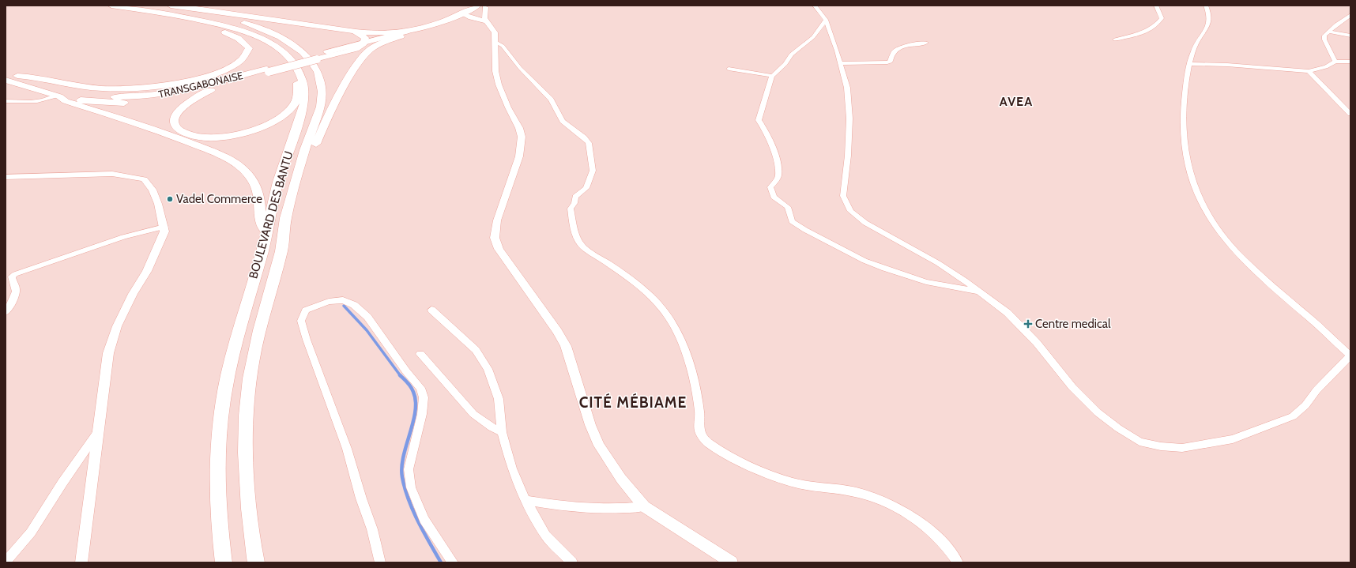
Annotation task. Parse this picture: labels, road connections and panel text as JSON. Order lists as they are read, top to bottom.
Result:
{
  "streets": {
    "main road": ["TRANSGABONAISE", "BOULEVARD DES BANTU"]
  },
  "districts": ["AVEA", "CITÉ MÉBIAME"],
  "places": {
    "other": ["Vadel Commerce"],
    "health": ["Centre medical"]
  }
}
